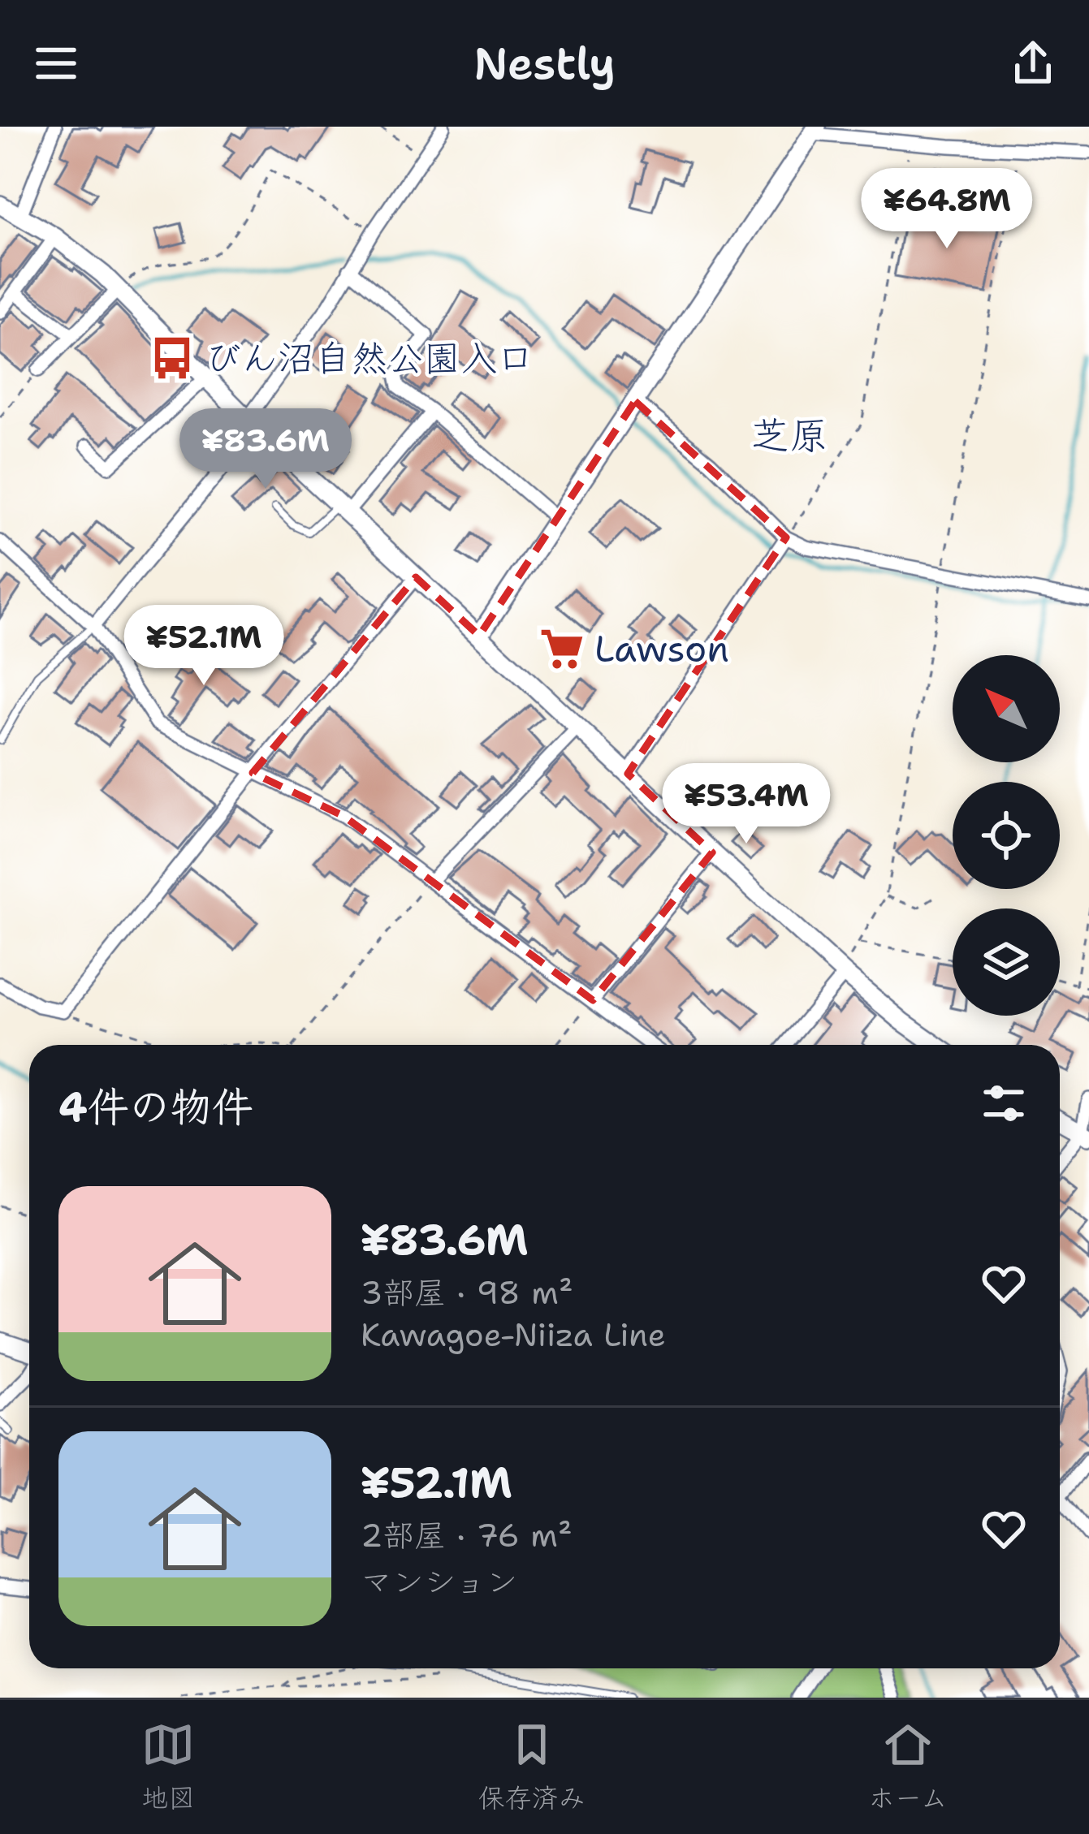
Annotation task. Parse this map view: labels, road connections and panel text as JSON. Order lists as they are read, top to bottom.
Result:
{
  "districts": ["芝原"],
  "places": {
    "bus stop": ["びん沼自然公園入口"],
    "supermarket": ["Lawson"]
  },
  "north": "top left",
  "page": {
    "header": "Nestly",
    "price": [
      "¥64.8M",
      "¥83.6M",
      "¥52.1M",
      "¥53.4M"
    ],
    "heading": "4件の物件",
    "list": [
      {
        "name": "¥83.6M",
        "note": "3部屋 · 98 m² · Kawagoe-Niiza Line"
      },
      {
        "name": "¥52.1M",
        "note": "2部屋 · 76 m² · マンション"
      }
    ],
    "tabs": ["地図", "保存済み", "ホーム"]
  }
}
